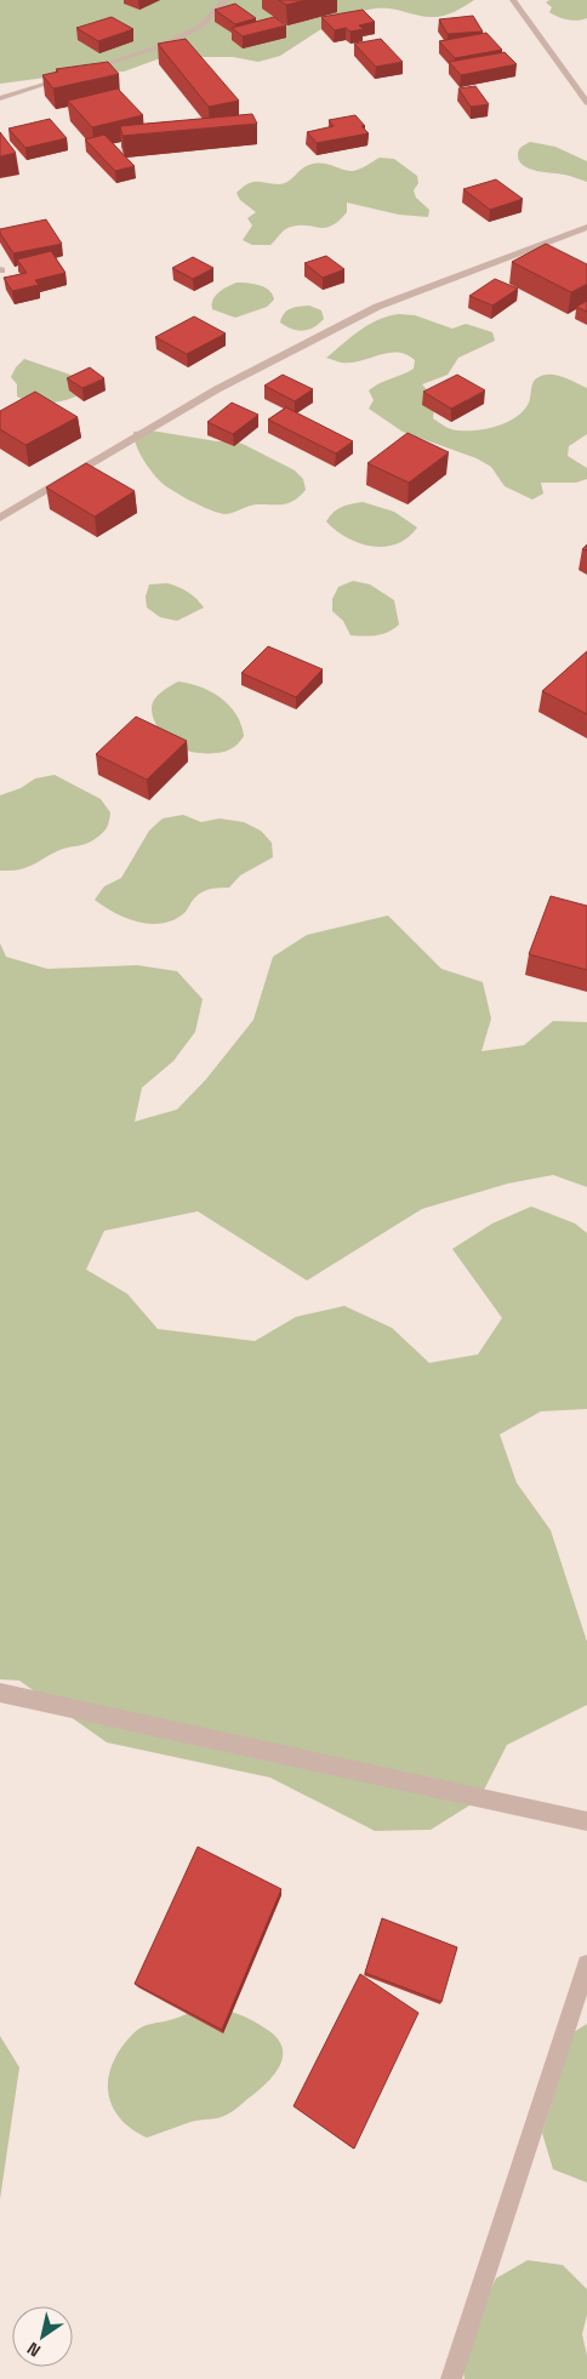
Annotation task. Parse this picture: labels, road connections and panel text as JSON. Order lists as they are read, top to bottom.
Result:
{
  "north": "bottom left"
}
